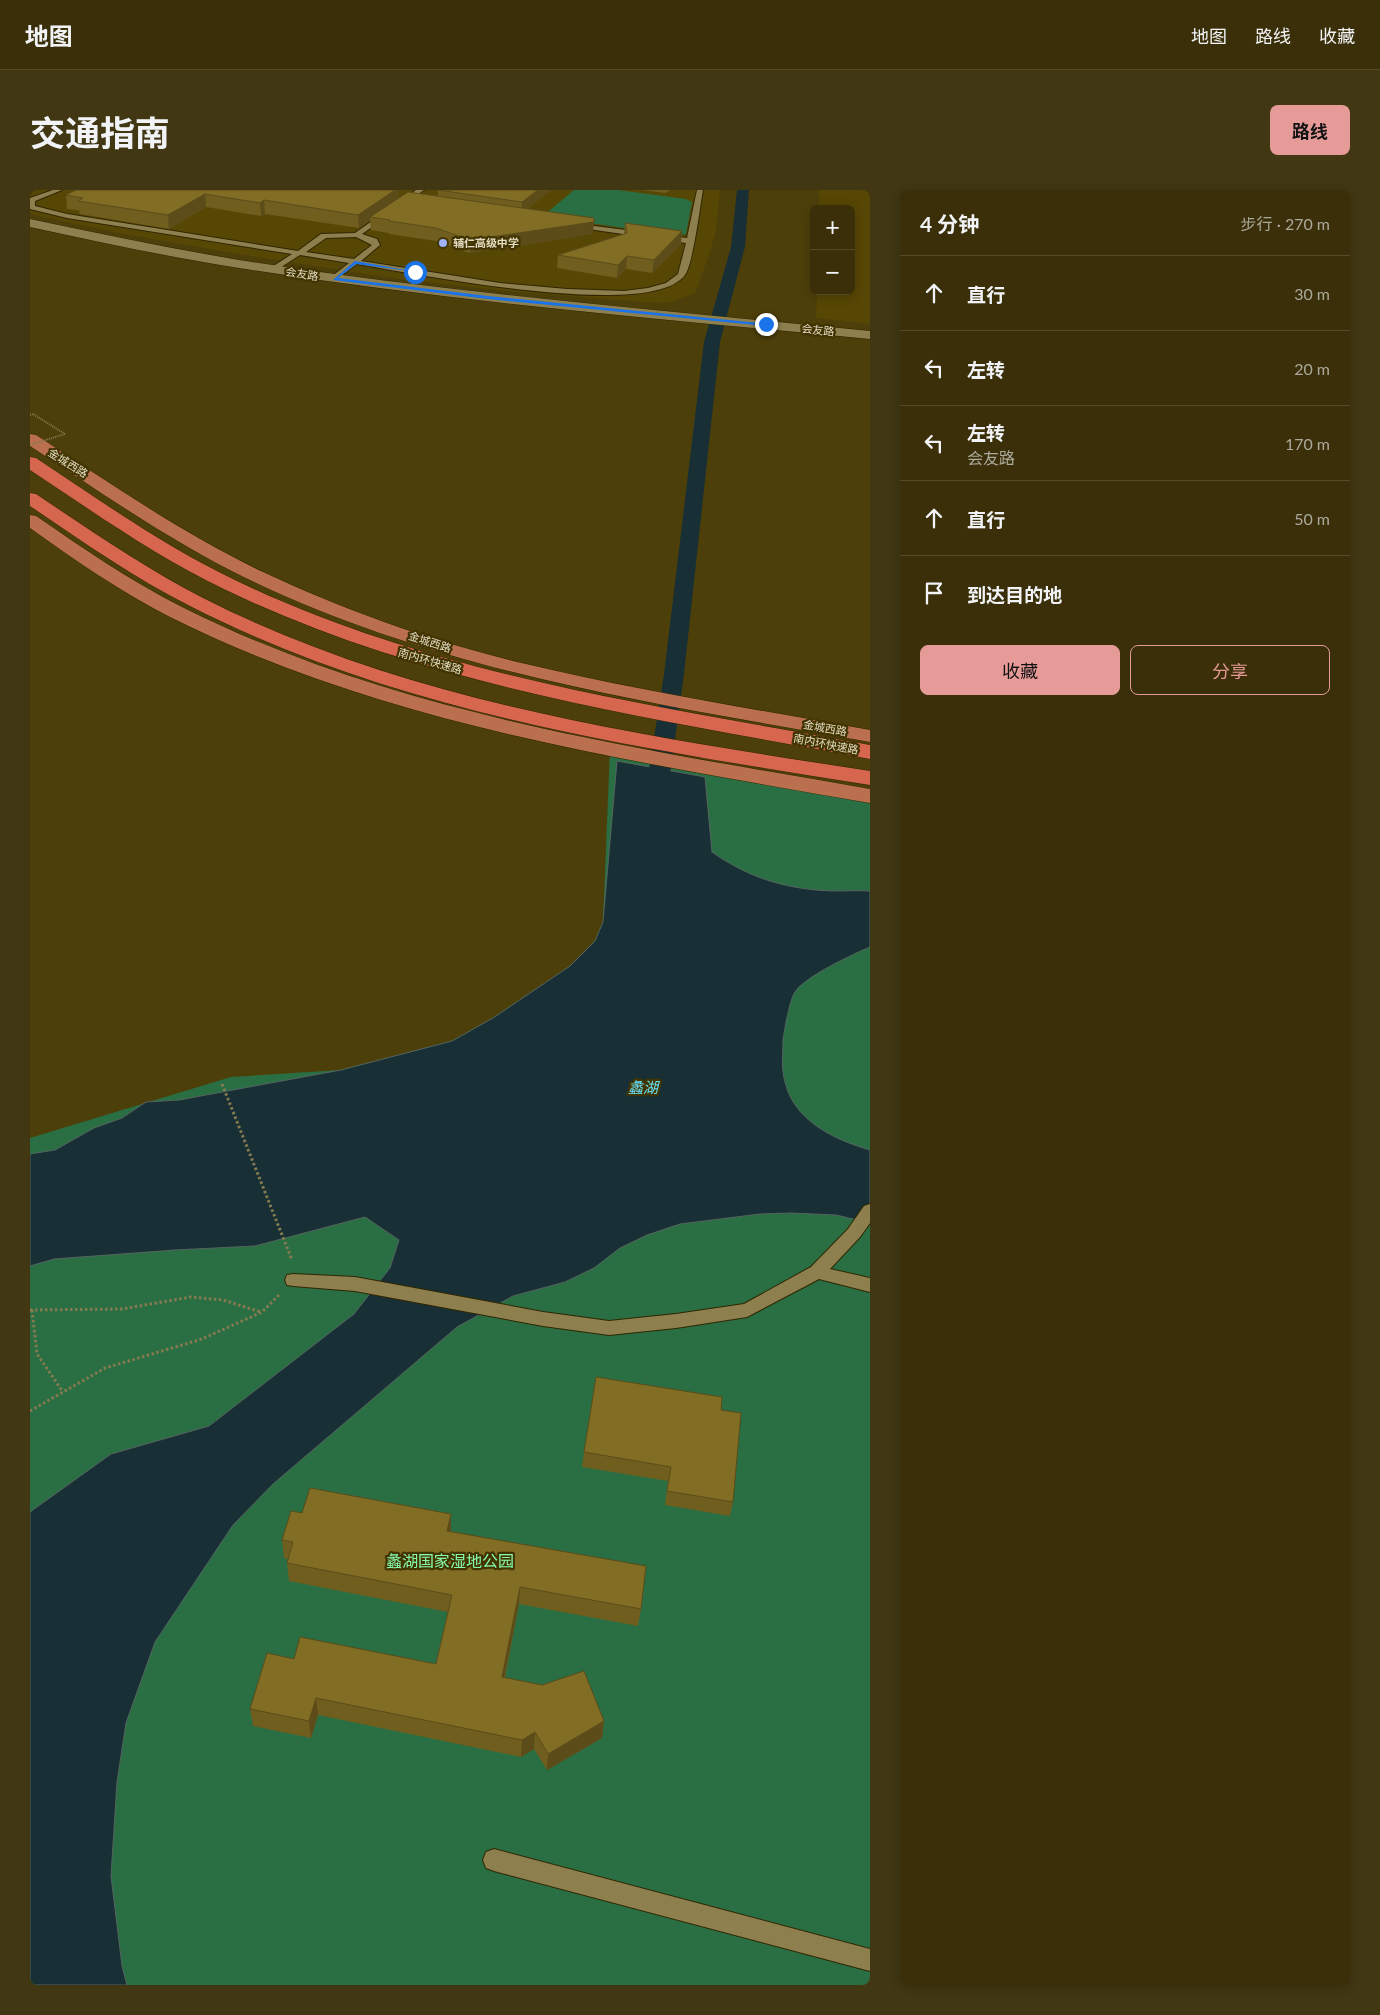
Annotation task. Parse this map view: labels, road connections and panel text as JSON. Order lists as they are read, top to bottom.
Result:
{
  "streets": {
    "highway": ["南内环快速路"],
    "main road": ["金城西路"],
    "street": ["会友路"]
  },
  "crossings": [
    ["金城西路", "南内环快速路"]
  ],
  "water": ["蠡湖"],
  "parks": ["蠡湖国家湿地公园"],
  "places": ["辅仁高级中学"],
  "page": {
    "header": "地图",
    "nav": ["地图", "路线", "收藏"],
    "title": "交通指南",
    "buttons": [
      "路线",
      ["收藏", "分享"]
    ],
    "heading": ["4 分钟", "步行 · 270 m"],
    "map_buttons": ["+", "−"],
    "list": [
      ["直行", "30 m"],
      ["左转", "20 m"],
      ["左转", "会友路", "170 m"],
      ["直行", "50 m"],
      "到达目的地"
    ]
  }
}
